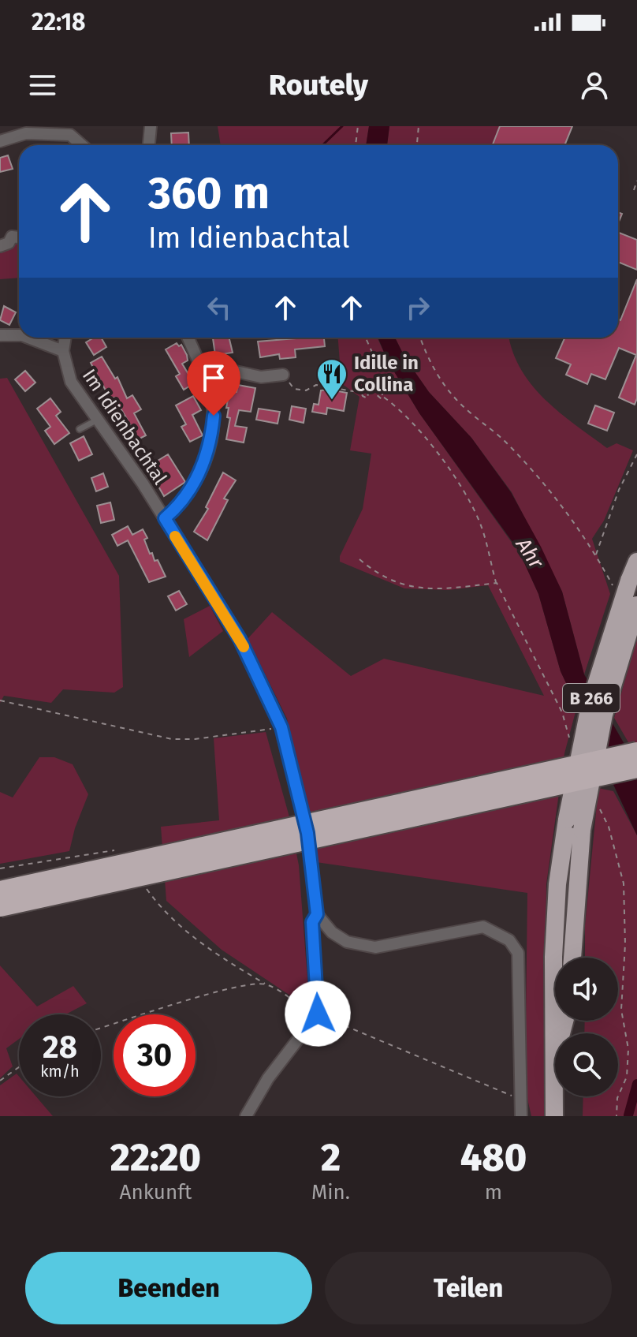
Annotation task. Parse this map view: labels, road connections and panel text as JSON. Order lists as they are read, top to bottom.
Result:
{
  "streets": {
    "highway": ["B 266"],
    "street": ["Im Idienbachtal"]
  },
  "water": ["Ahr"],
  "places": {
    "restaurant": ["Idille in Collina"]
  },
  "page": {
    "status": "22:18",
    "header": "Routely",
    "turn": ["360 m", "Im Idienbachtal"],
    "speed": "28 km/h",
    "limit": "30",
    "eta": [
      "22:20",
      "Ankunft",
      "2",
      "Min.",
      "480",
      "m"
    ],
    "buttons": ["Beenden", "Teilen"]
  }
}
